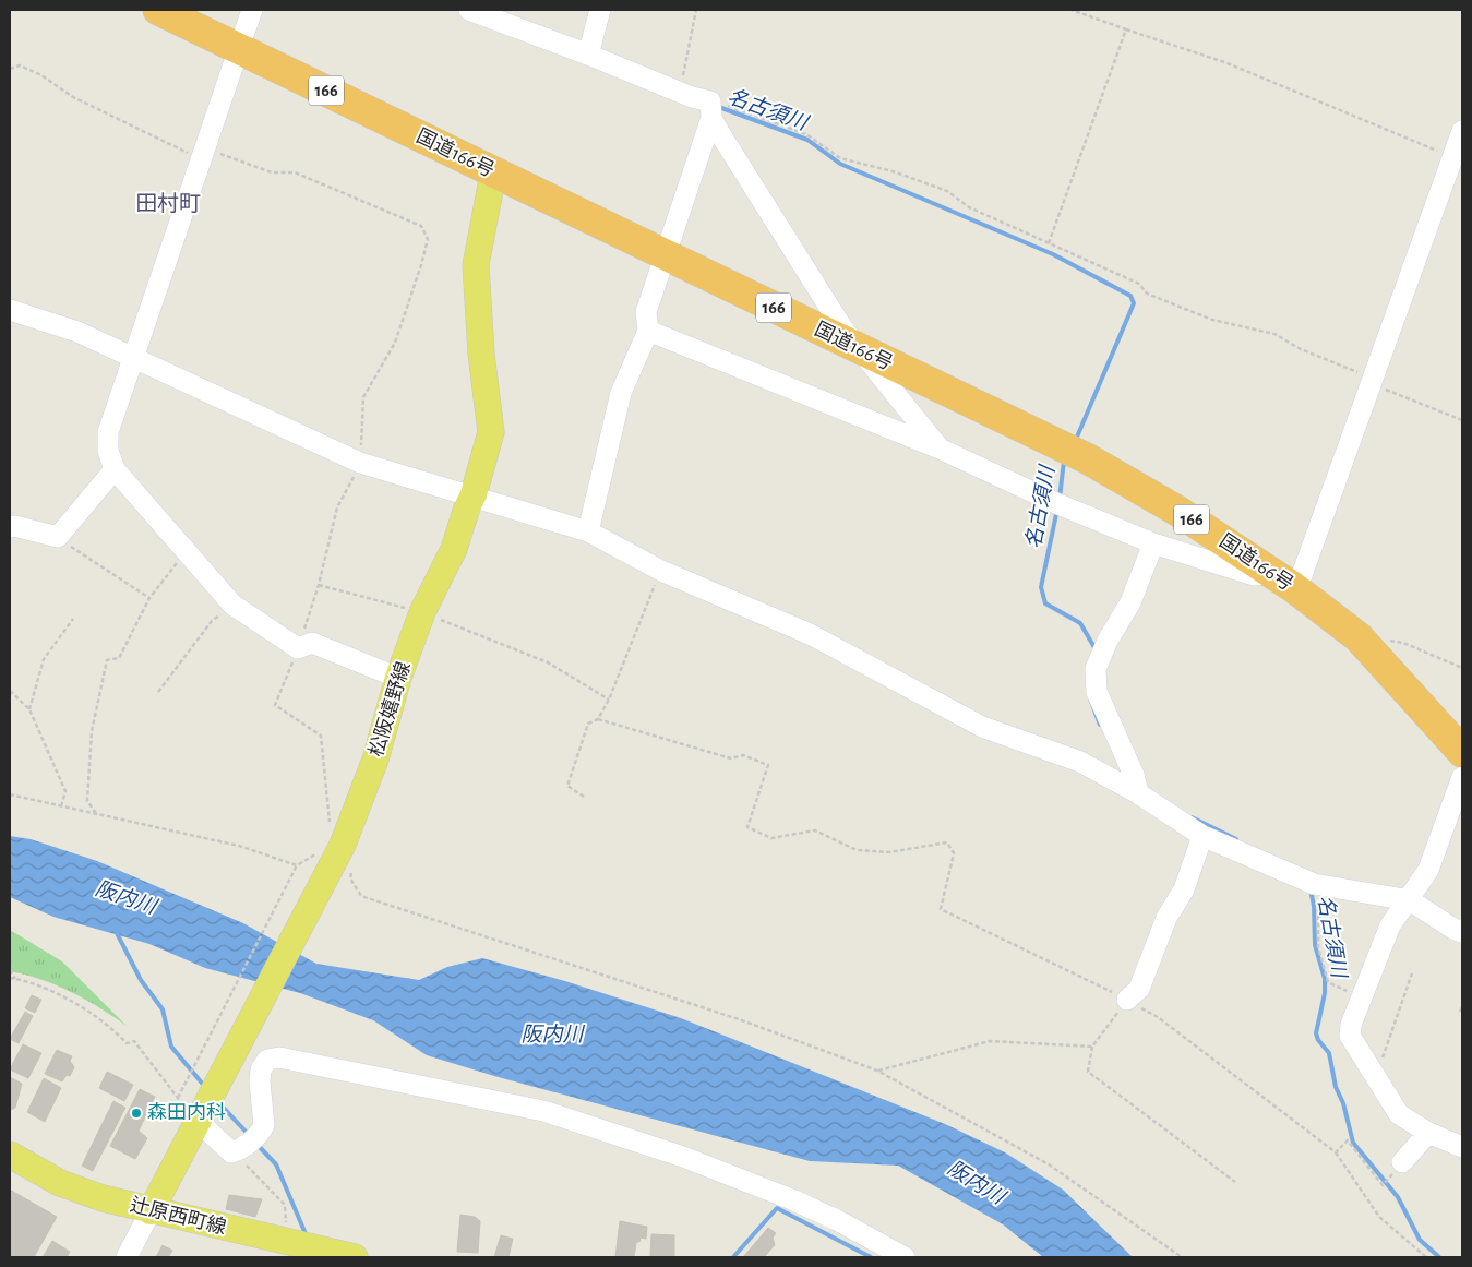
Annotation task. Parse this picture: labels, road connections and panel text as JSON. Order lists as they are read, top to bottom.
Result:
{
  "streets": {
    "highway": ["166", "国道166号"],
    "main road": ["松阪嬉野線", "辻原西町線"]
  },
  "crossings": [
    ["国道166号", "松阪嬉野線"],
    ["松阪嬉野線", "辻原西町線"]
  ],
  "districts": ["田村町"],
  "water": ["名古須川", "阪内川"],
  "places": ["森田内科"]
}
